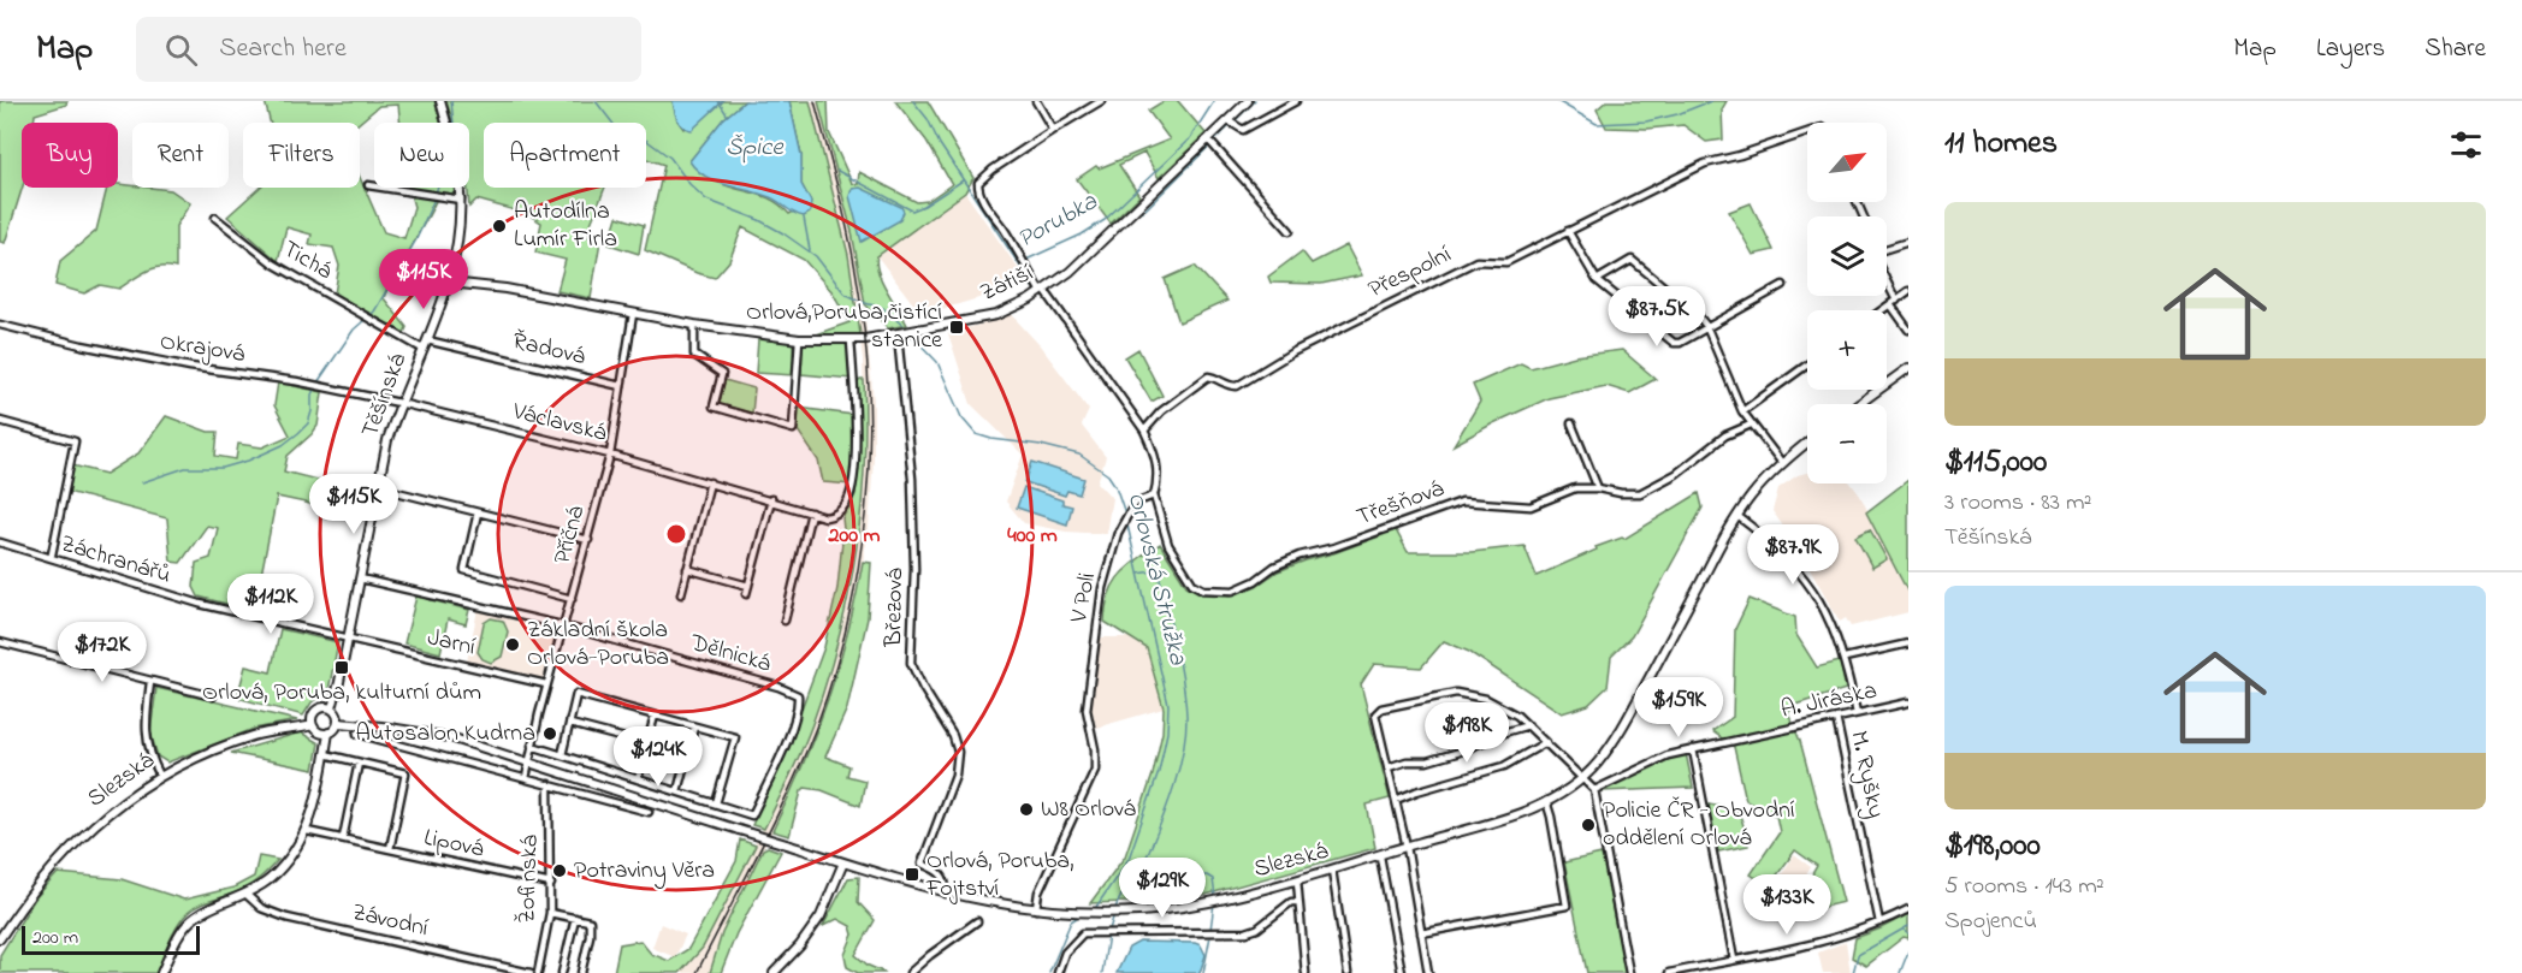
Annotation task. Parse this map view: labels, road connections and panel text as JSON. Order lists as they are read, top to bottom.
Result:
{
  "streets": {
    "street": [
      "Tichá",
      "Přespolní",
      "Zátiší",
      "Okrajová",
      "Řadová",
      "Těšínská",
      "Václavská",
      "Třešňová",
      "Příčná",
      "Záchranářů",
      "V Poli",
      "Březová",
      "Jarní",
      "Dělnická",
      "A. Jiráska",
      "M. Ryšky",
      "Slezská",
      "Lipová",
      "Žofinská",
      "Závodní"
    ]
  },
  "crossings": [
    ["Tichá", "Těšínská"],
    ["Zátiší", "Těšínská"],
    ["Zátiší", "Václavská"],
    ["Zátiší", "Příčná"],
    ["Zátiší", "Březová"],
    ["Okrajová", "Těšínská"],
    ["Okrajová", "Václavská"],
    ["Řadová", "Těšínská"],
    ["Řadová", "Příčná"],
    ["Těšínská", "Václavská"],
    ["Těšínská", "Záchranářů"],
    ["Těšínská", "Jarní"],
    ["Těšínská", "Dělnická"],
    ["Těšínská", "Slezská"],
    ["Václavská", "Příčná"],
    ["Třešňová", "V Poli"],
    ["Příčná", "Jarní"],
    ["Příčná", "Dělnická"],
    ["Příčná", "Slezská"],
    ["Záchranářů", "Jarní"],
    ["V Poli", "Slezská"],
    ["Březová", "Slezská"],
    ["A. Jiráska", "M. Ryšky"],
    ["Lipová", "Žofinská"]
  ],
  "water": ["Špice", "Porubka", "Orlovská Stružka"],
  "places": {
    "other": [
      "Autodílna Lumír Firla",
      "Základní škola Orlová-Poruba",
      "Autosalon Kudrna",
      "W8 Orlová",
      "Policie ČR - Obvodní oddělení Orlová",
      "Potraviny Věra"
    ],
    "transit": ["Orlová,Poruba,čistící stanice", "Orlová, Poruba, kulturní dům", "Orlová, Poruba, Fojtství"]
  },
  "scale_bar": "200 m",
  "north": "top right",
  "page": {
    "header": "Map",
    "search": "Search here",
    "nav": ["Map", "Layers", "Share"],
    "heading": "11 homes",
    "map_buttons": ["+", "−"],
    "chip": [
      "Buy",
      "Rent",
      "Filters",
      "New",
      "Apartment"
    ],
    "list": [
      {
        "name": "$115,000",
        "note": "3 rooms · 83 m² · Těšínská"
      },
      {
        "name": "$198,000",
        "note": "5 rooms · 143 m² · Spojenců"
      }
    ],
    "price": [
      "$115K",
      "$87.5K",
      "$115K",
      "$87.9K",
      "$112K",
      "$172K",
      "$159K",
      "$198K",
      "$124K",
      "$129K",
      "$133K"
    ],
    "scale": "200 m"
  },
  "rings": ["200 m", "400 m"]
}
